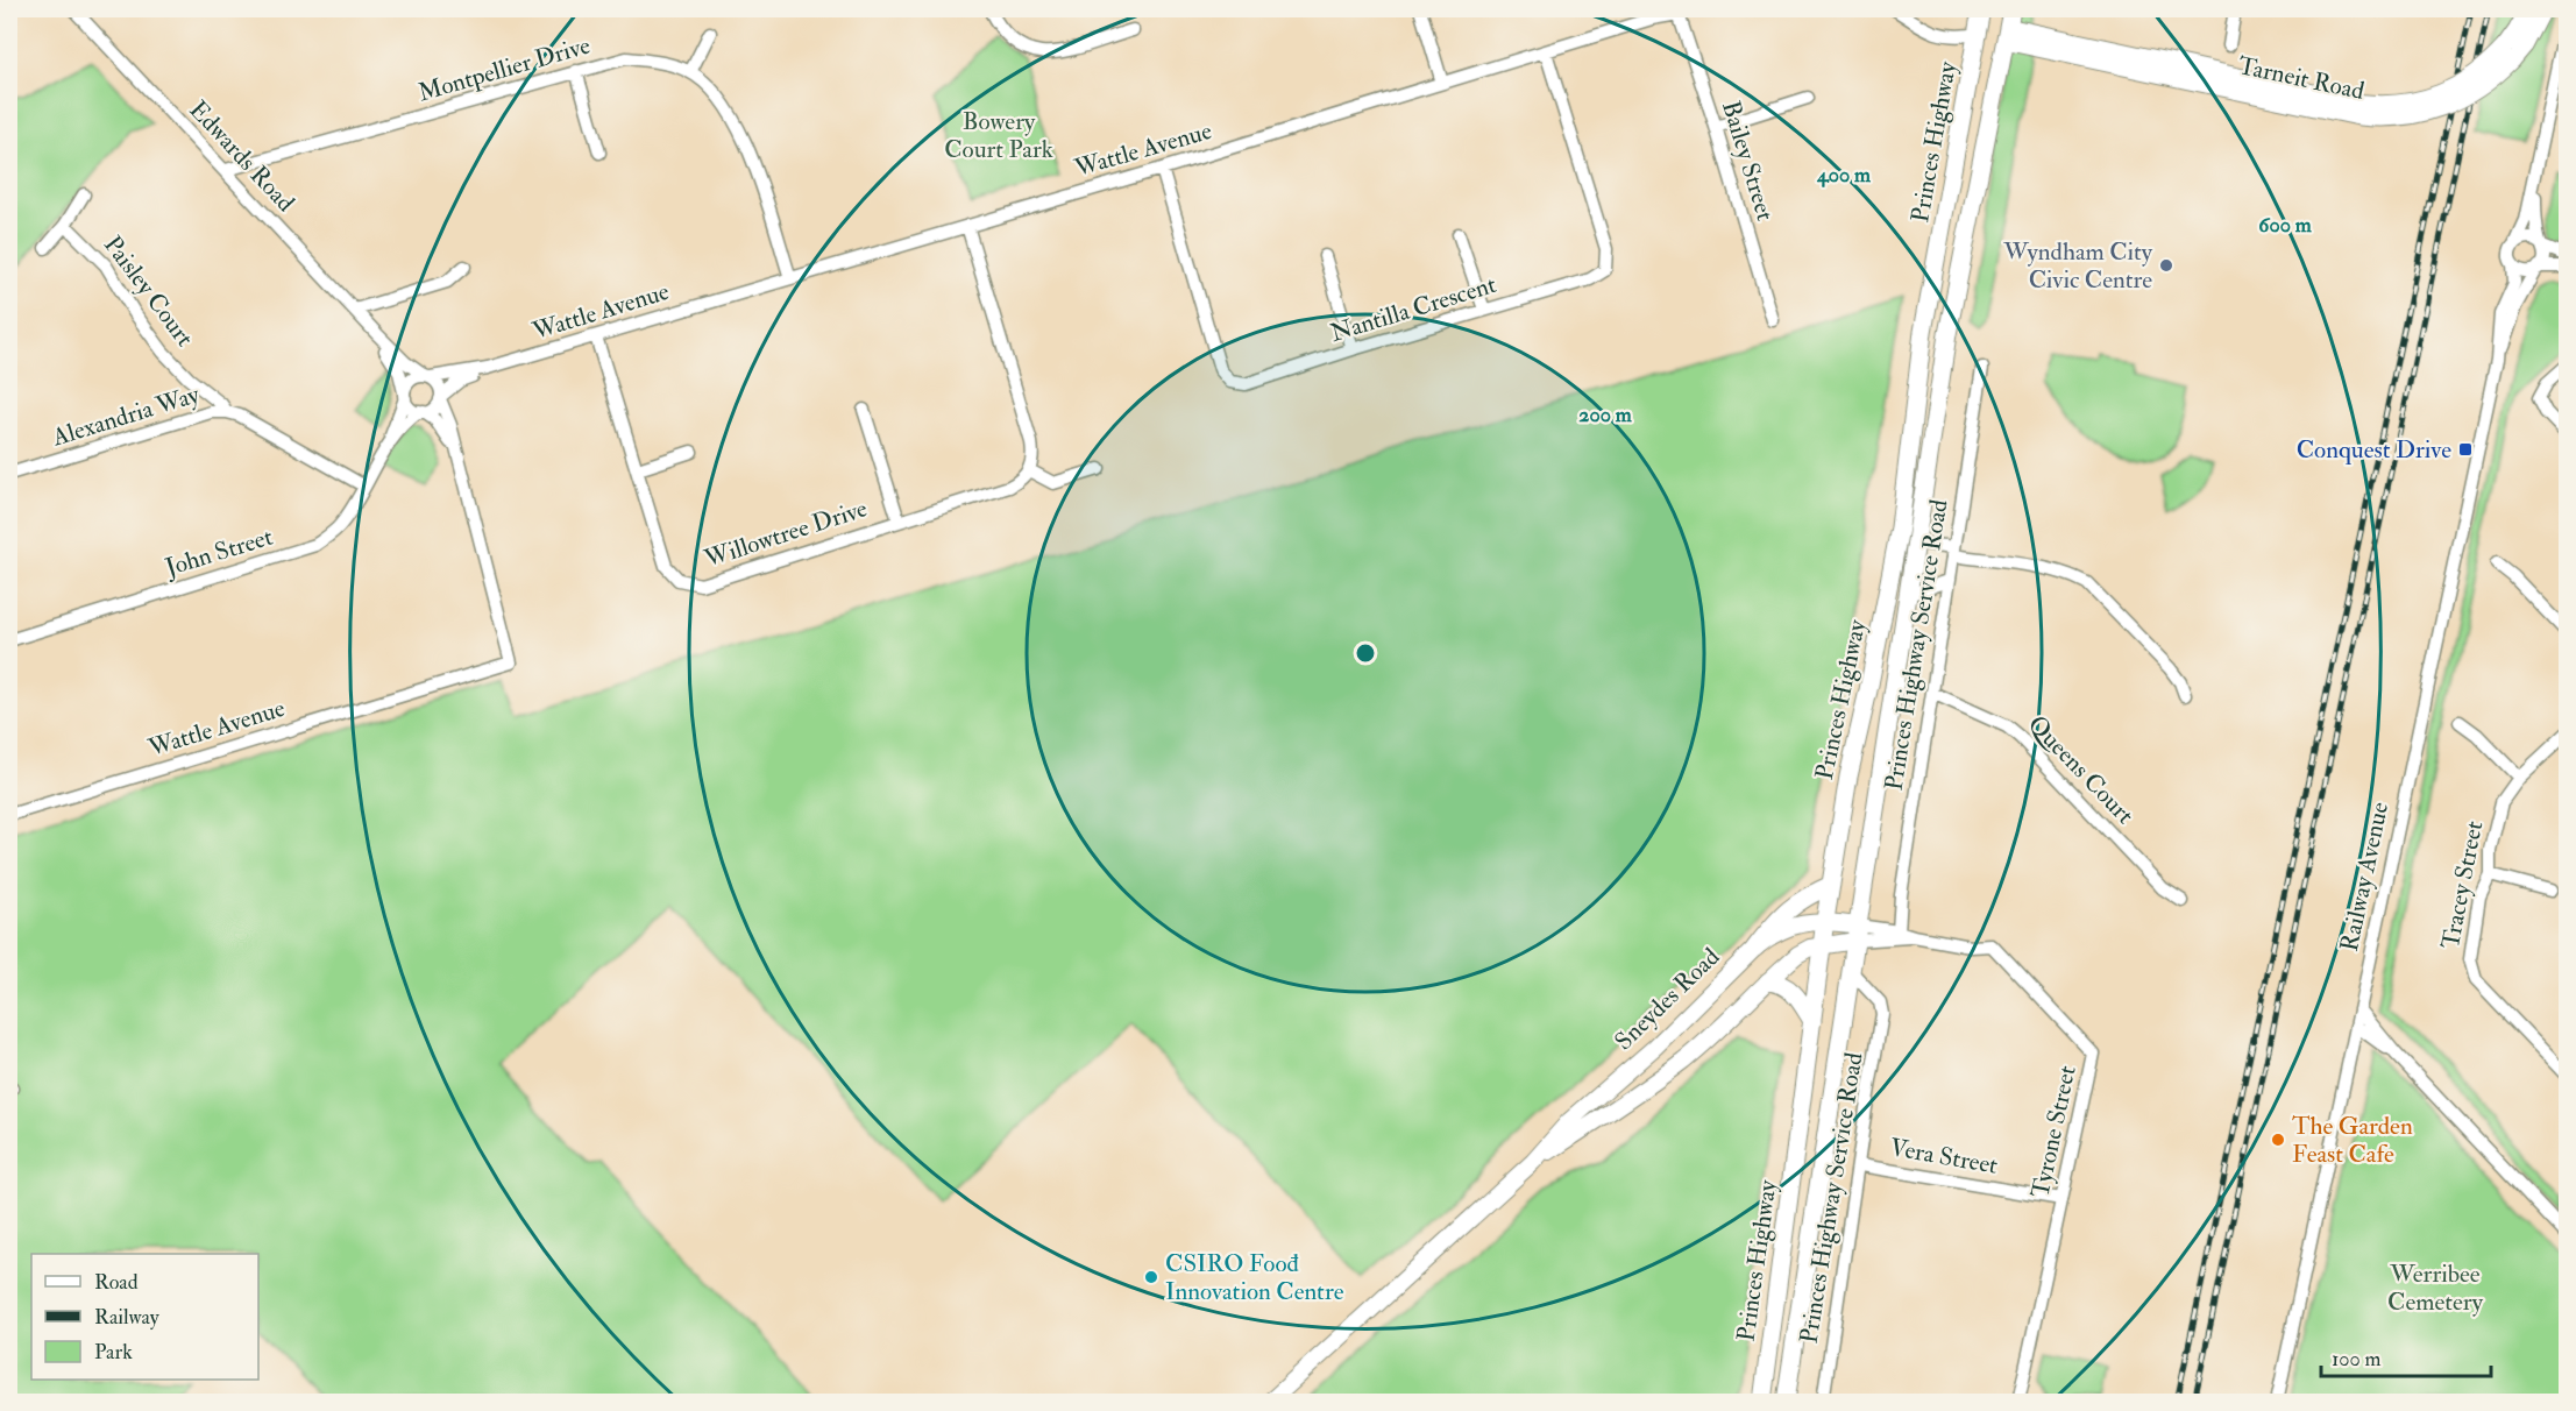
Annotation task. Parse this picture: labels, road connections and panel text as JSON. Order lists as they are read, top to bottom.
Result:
{
  "streets": {
    "highway": ["Princes Highway"],
    "main road": ["Tarneit Road", "Sneydes Road"],
    "street": [
      "Montpellier Drive",
      "Wattle Avenue",
      "Edwards Road",
      "Bailey Street",
      "Paisley Court",
      "Nantilla Crescent",
      "Alexandria Way",
      "Willowtree Drive",
      "John Street",
      "Princes Highway Service Road",
      "Queens Court",
      "Railway Avenue",
      "Tracey Street",
      "Tyrone Street",
      "Vera Street"
    ]
  },
  "crossings": [
    ["Montpellier Drive", "Wattle Avenue"],
    ["Montpellier Drive", "Edwards Road"],
    ["Tarneit Road", "Princes Highway"],
    ["Princes Highway", "Princes Highway Service Road"],
    ["Princes Highway", "Sneydes Road"],
    ["Princes Highway", "Tyrone Street"],
    ["Wattle Avenue", "Edwards Road"],
    ["Wattle Avenue", "Bailey Street"],
    ["Wattle Avenue", "Nantilla Crescent"],
    ["Wattle Avenue", "Willowtree Drive"],
    ["Wattle Avenue", "John Street"],
    ["Edwards Road", "John Street"],
    ["Paisley Court", "Alexandria Way"],
    ["Alexandria Way", "John Street"],
    ["Princes Highway Service Road", "Queens Court"],
    ["Princes Highway Service Road", "Tyrone Street"],
    ["Princes Highway Service Road", "Vera Street"],
    ["Sneydes Road", "Tyrone Street"],
    ["Tyrone Street", "Vera Street"]
  ],
  "parks": ["Bowery Court Park", "Werribee Cemetery"],
  "places": {
    "other": ["Wyndham City Civic Centre", "The Garden Feast Cafe", "CSIRO Foođ Innovation Centre"],
    "transit": ["Conquest Drive"]
  },
  "legend": ["Road", "Railway", "Park"],
  "scale_bar": "100 m",
  "rings": ["400 m", "600 m", "200 m"]
}
